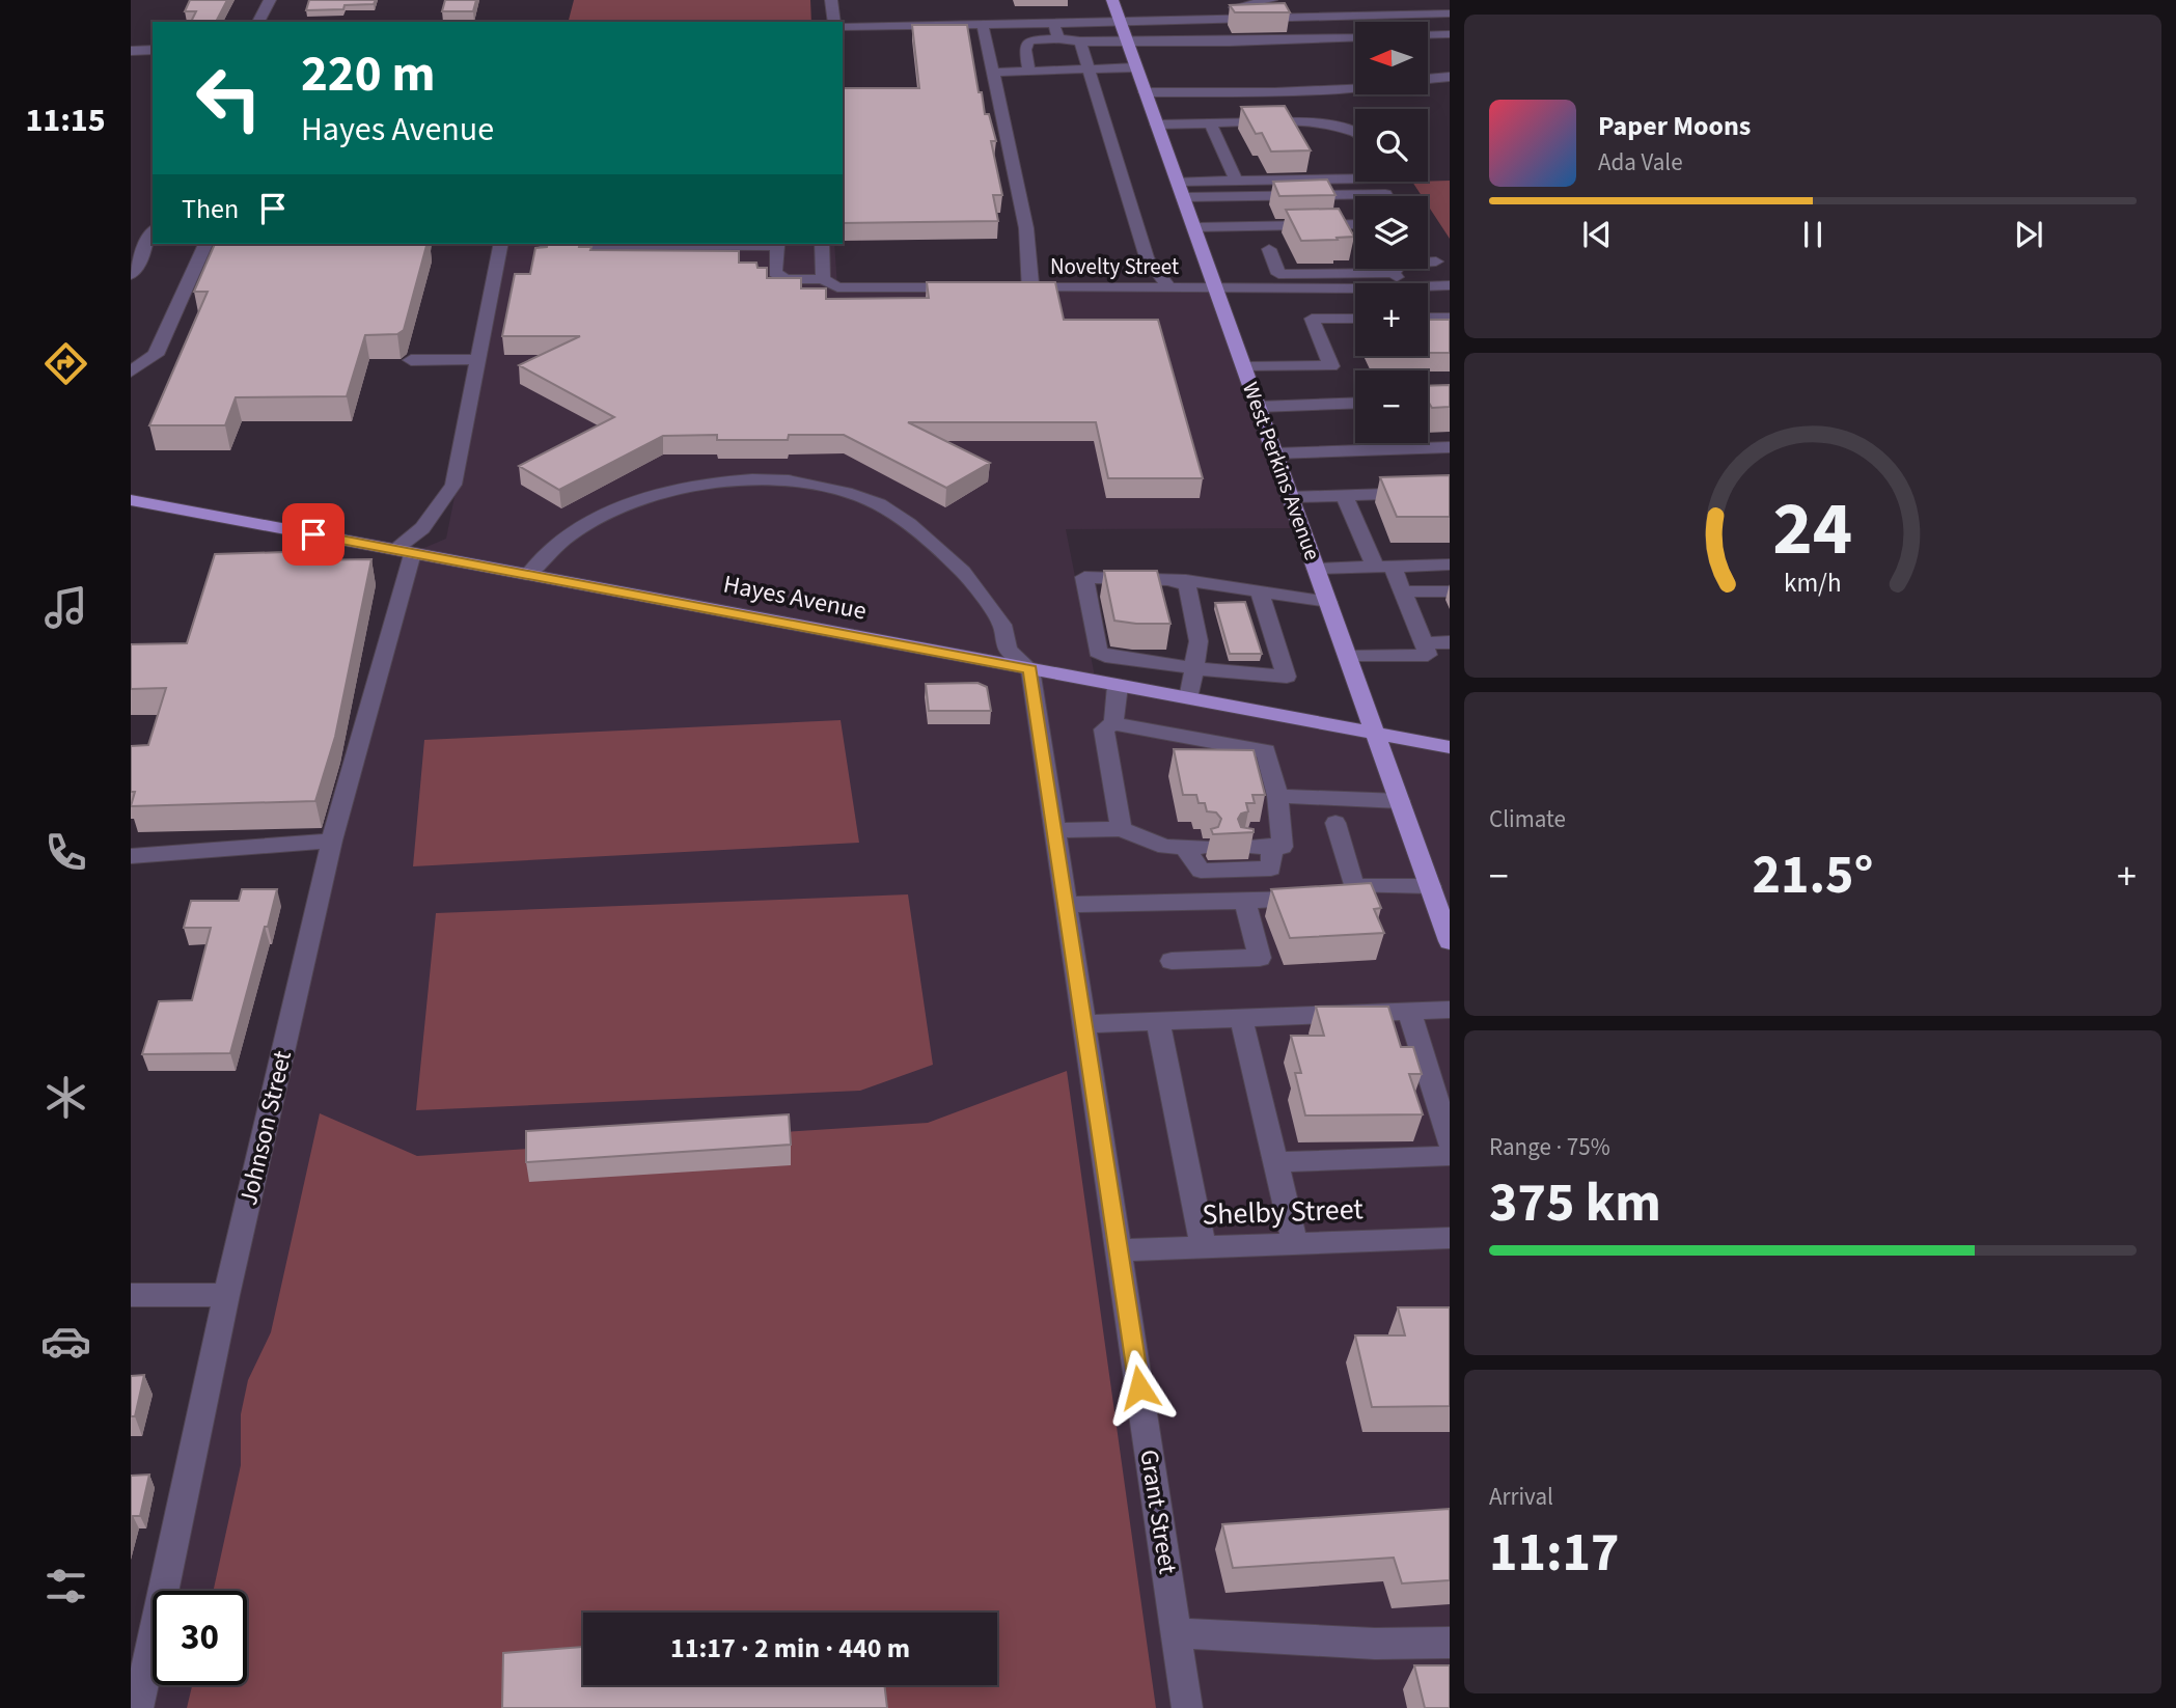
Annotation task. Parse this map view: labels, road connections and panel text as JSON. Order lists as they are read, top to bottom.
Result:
{
  "streets": {
    "main road": ["West Perkins Avenue", "Hayes Avenue"],
    "street": [
      "Novelty Street",
      "Johnson Street",
      "Shelby Street",
      "Grant Street"
    ]
  },
  "crossings": [
    ["Novelty Street", "West Perkins Avenue"],
    ["West Perkins Avenue", "Hayes Avenue"],
    ["Hayes Avenue", "Johnson Street"],
    ["Hayes Avenue", "Grant Street"],
    ["Shelby Street", "Grant Street"]
  ],
  "north": "left",
  "page": {
    "tabs": "11:15",
    "map_buttons": ["+", "−"],
    "turn": ["220 m", "Hayes Avenue"],
    "song": ["Paper Moons", "Ada Vale"],
    "then": "Then",
    "tile": [
      "Climate",
      ["Range · 75%", "375 km"],
      ["Arrival", "11:17"]
    ],
    "heat": ["−", "21.5°", "+"],
    "limit": "30",
    "trip": "11:17 · 2 min · 440 m",
    "gauge": ["24", "km/h"]
  }
}
